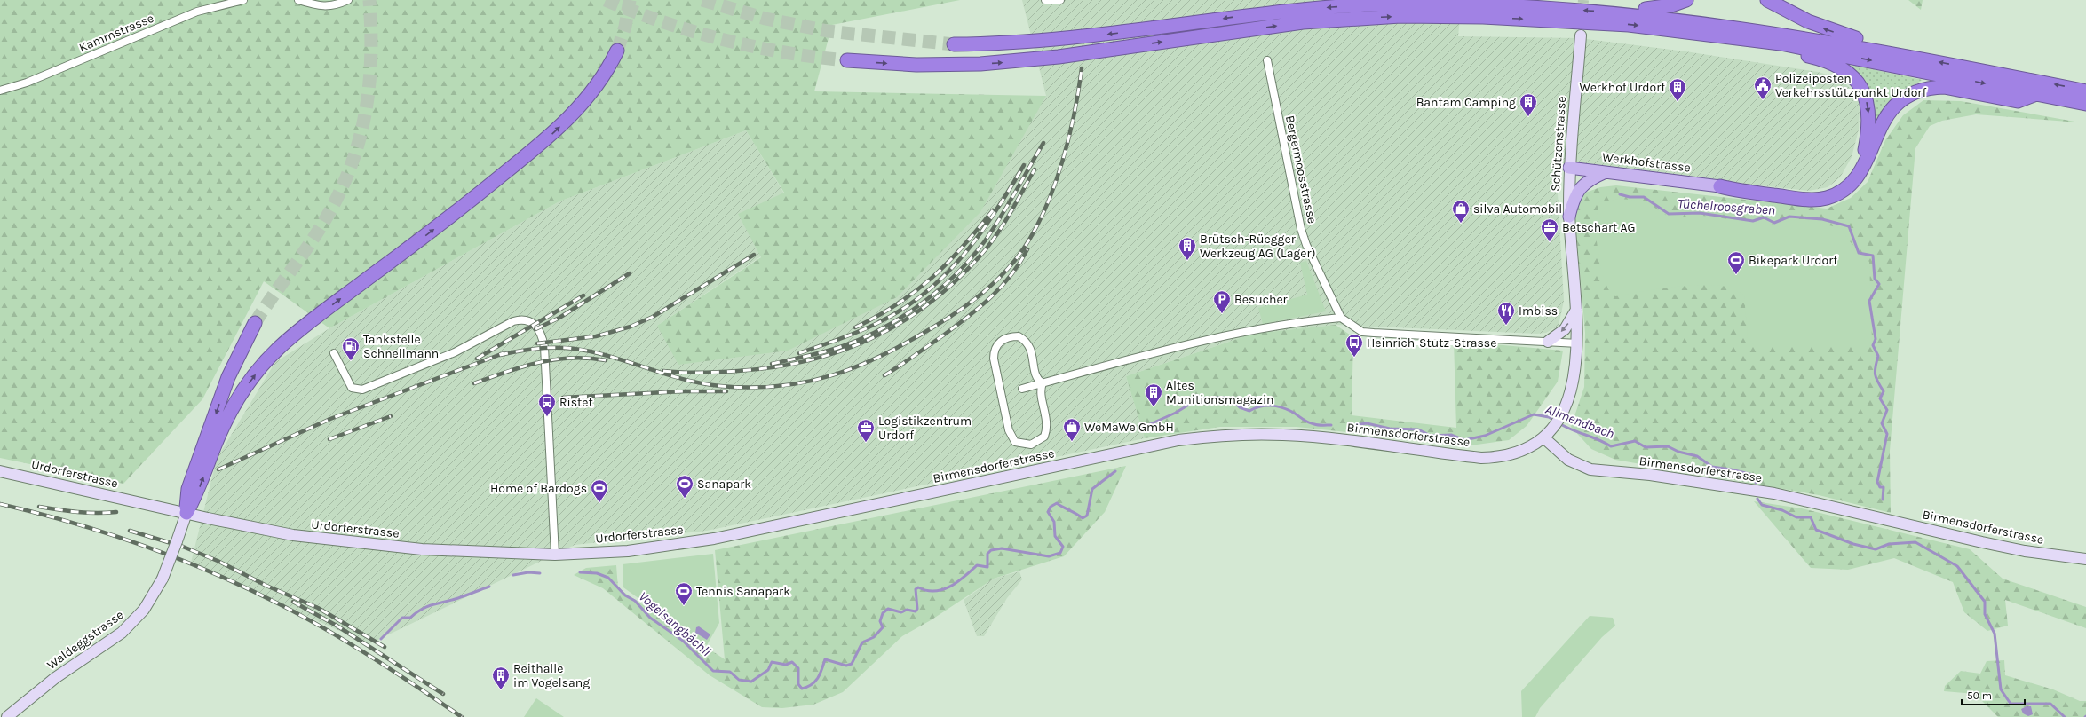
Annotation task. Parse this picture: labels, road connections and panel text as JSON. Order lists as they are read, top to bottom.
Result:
{
  "streets": {
    "main road": [
      "Schützenstrasse",
      "Werkhofstrasse",
      "Birmensdorferstrasse",
      "Urdorferstrasse",
      "Waldeggstrasse"
    ],
    "street": ["Kammstrasse", "Bergermoosstrasse"]
  },
  "crossings": [
    ["Schützenstrasse", "Werkhofstrasse"],
    ["Schützenstrasse", "Birmensdorferstrasse"],
    ["Birmensdorferstrasse", "Urdorferstrasse"],
    ["Urdorferstrasse", "Waldeggstrasse"]
  ],
  "water": ["Tüchelroosgraben", "Allmendbach", "Vogelsangbächli"],
  "places": {
    "public building": ["Polizeiposten Verkehrsstützpunkt Urdorf"],
    "building": [
      "Werkhof Urdorf",
      "Bantam Camping",
      "Brütsch-Rüegger Werkzeug AG (Lager)",
      "Altes Munitionsmagazin",
      "Reithalle im Vogelsang"
    ],
    "shop": ["silva Automobil", "WeMaWe GmbH"],
    "office": ["Betschart AG", "Logistikzentrum Urdorf"],
    "sports": [
      "Bikepark Urdorf",
      "Sanapark",
      "Home of Bardogs",
      "Tennis Sanapark"
    ],
    "parking": ["Besucher"],
    "restaurant": ["Imbiss"],
    "bus stop": ["Heinrich-Stutz-Strasse", "Ristet"],
    "fuel station": ["Tankstelle Schnellmann"]
  },
  "scale_bar": "50 m"
}
